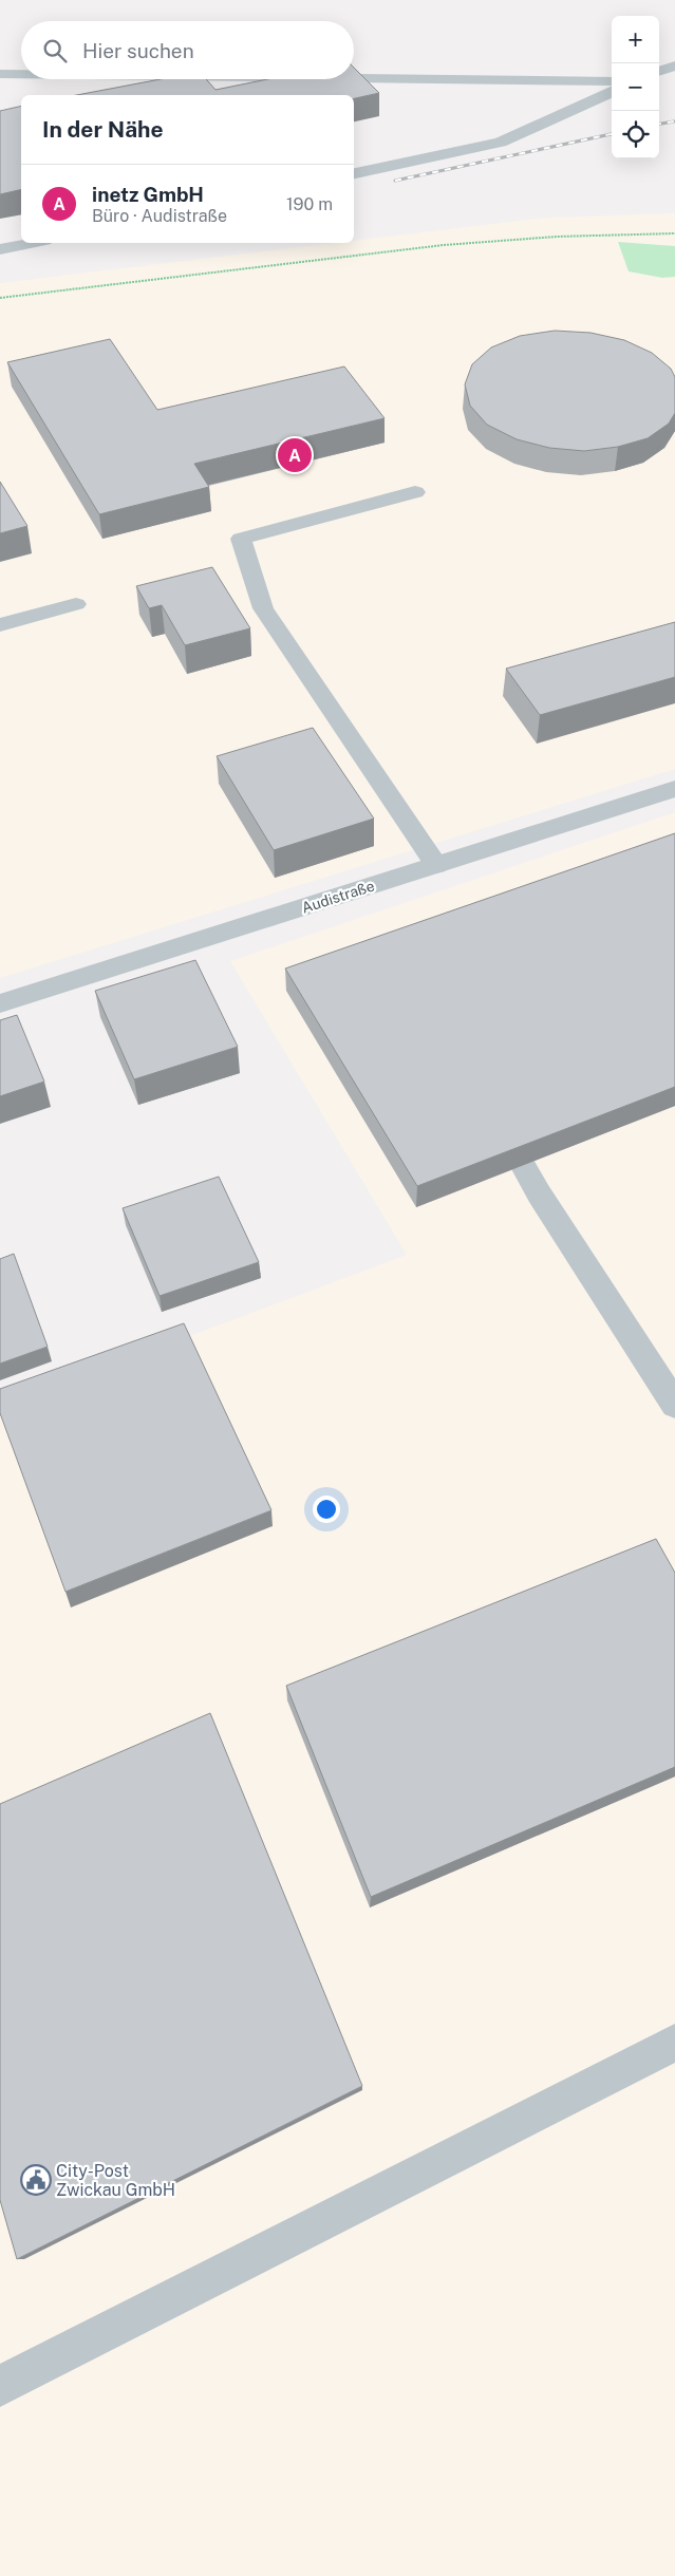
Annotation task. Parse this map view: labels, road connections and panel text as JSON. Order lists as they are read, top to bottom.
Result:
{
  "streets": {
    "street": ["Audistraße"]
  },
  "places": {
    "public building": ["City-Post Zwickau GmbH"]
  },
  "page": {
    "map_buttons": ["+", "−"],
    "search": "Hier suchen",
    "heading": "In der Nähe",
    "list": [
      {
        "mark": "A",
        "name": "inetz GmbH",
        "note": "Büro · Audistraße",
        "value": "190 m"
      }
    ],
    "pins": "A"
  }
}
